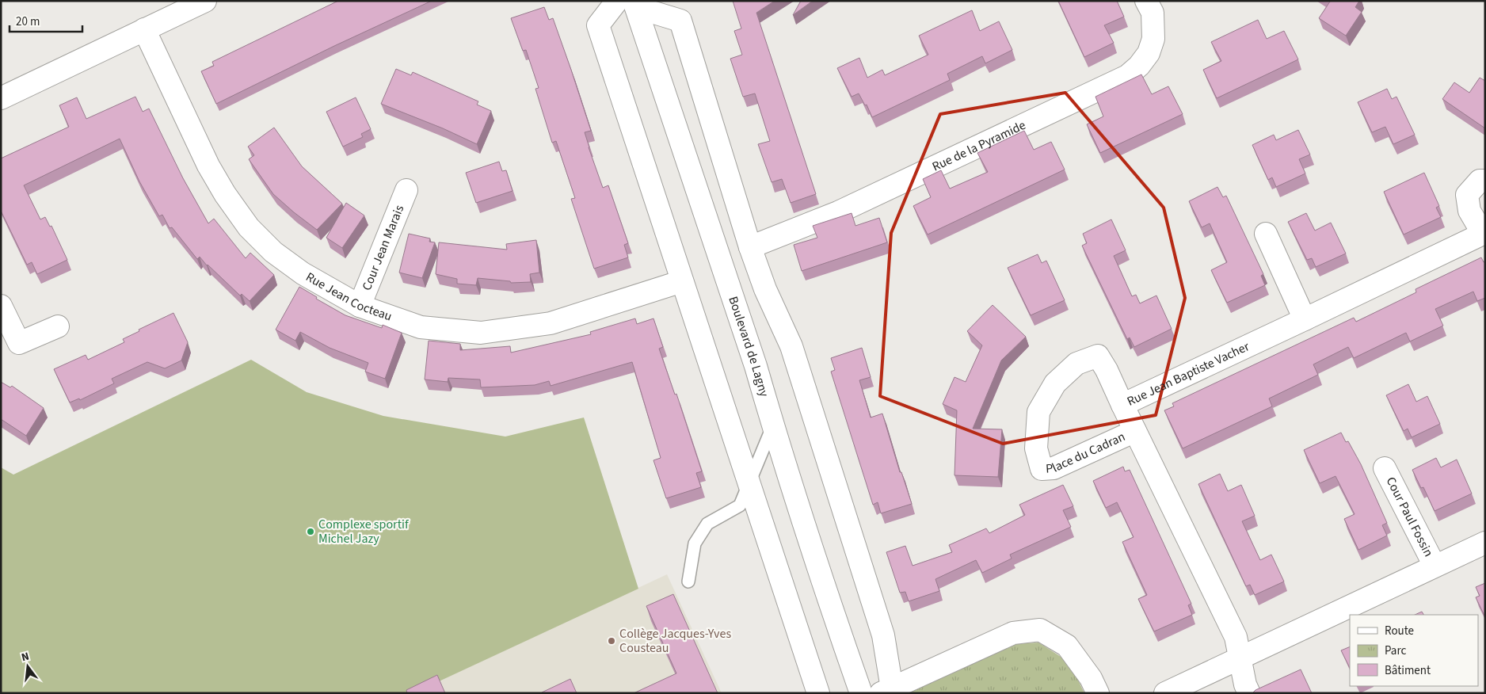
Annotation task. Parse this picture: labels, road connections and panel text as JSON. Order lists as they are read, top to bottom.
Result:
{
  "streets": {
    "street": [
      "Rue de la Pyramide",
      "Cour Jean Marais",
      "Rue Jean Cocteau",
      "Boulevard de Lagny",
      "Rue Jean Baptiste Vacher",
      "Place du Cadran",
      "Cour Paul Fossin"
    ]
  },
  "crossings": [
    ["Cour Jean Marais", "Rue Jean Cocteau"],
    ["Rue Jean Baptiste Vacher", "Place du Cadran"]
  ],
  "places": ["Complexe sportif Michel Jazy", "Collège Jacques-Yves Cousteau"],
  "legend": ["Route", "Parc", "Bâtiment"],
  "scale_bar": "20 m",
  "north": "top"
}
